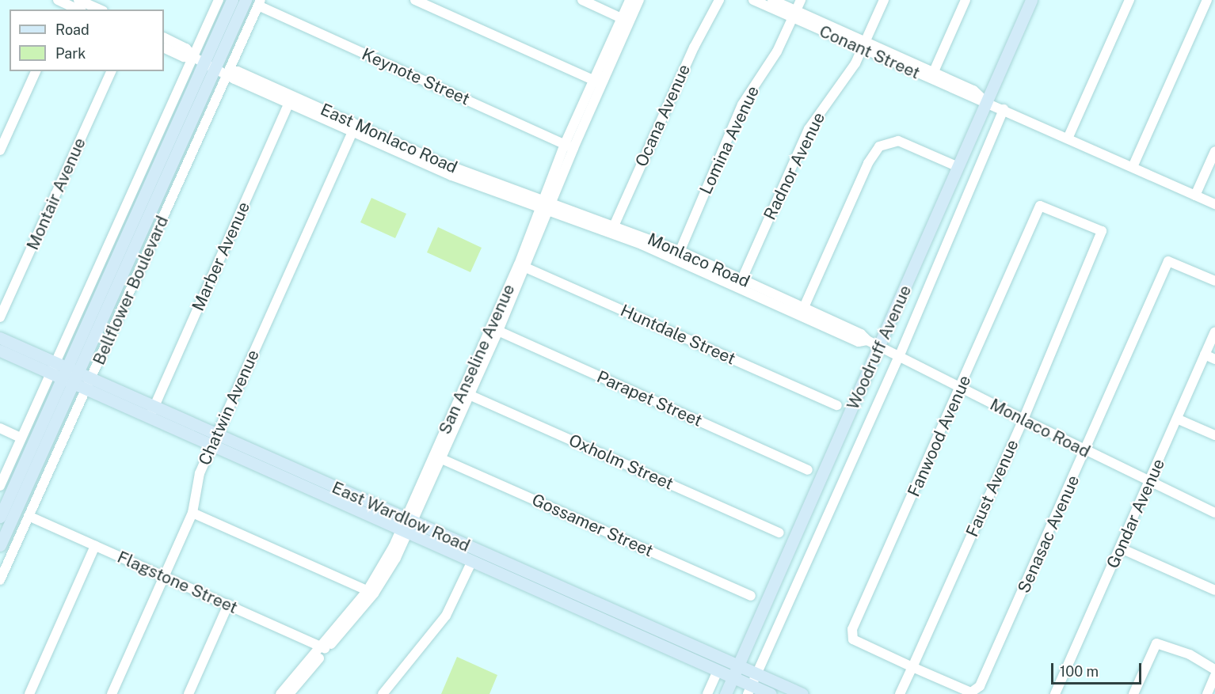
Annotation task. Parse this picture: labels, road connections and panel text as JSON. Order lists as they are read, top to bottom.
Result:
{
  "streets": {
    "main road": ["Bellflower Boulevard", "Woodruff Avenue", "East Wardlow Road"],
    "street": [
      "Conant Street",
      "Keynote Street",
      "Ocana Avenue",
      "East Monlaco Road",
      "Lomina Avenue",
      "Radnor Avenue",
      "Montair Avenue",
      "Marber Avenue",
      "Monlaco Road",
      "Huntdale Street",
      "San Anseline Avenue",
      "Parapet Street",
      "Chatwin Avenue",
      "Fanwood Avenue",
      "Oxholm Street",
      "Faust Avenue",
      "Gondar Avenue",
      "Gossamer Street",
      "Senasac Avenue",
      "Flagstone Street"
    ]
  },
  "crossings": [
    ["Conant Street", "Lomina Avenue"],
    ["Conant Street", "Radnor Avenue"],
    ["Conant Street", "Woodruff Avenue"],
    ["Keynote Street", "Bellflower Boulevard"],
    ["Keynote Street", "San Anseline Avenue"],
    ["Ocana Avenue", "Monlaco Road"],
    ["East Monlaco Road", "Marber Avenue"],
    ["East Monlaco Road", "Monlaco Road"],
    ["East Monlaco Road", "Bellflower Boulevard"],
    ["East Monlaco Road", "San Anseline Avenue"],
    ["East Monlaco Road", "Chatwin Avenue"],
    ["Lomina Avenue", "Monlaco Road"],
    ["Radnor Avenue", "Monlaco Road"],
    ["Marber Avenue", "East Wardlow Road"],
    ["Monlaco Road", "Woodruff Avenue"],
    ["Monlaco Road", "San Anseline Avenue"],
    ["Monlaco Road", "Fanwood Avenue"],
    ["Monlaco Road", "Faust Avenue"],
    ["Monlaco Road", "Gondar Avenue"],
    ["Monlaco Road", "Senasac Avenue"],
    ["Bellflower Boulevard", "East Wardlow Road"],
    ["Bellflower Boulevard", "Flagstone Street"],
    ["Huntdale Street", "San Anseline Avenue"],
    ["Woodruff Avenue", "East Wardlow Road"],
    ["San Anseline Avenue", "Parapet Street"],
    ["San Anseline Avenue", "Oxholm Street"],
    ["San Anseline Avenue", "East Wardlow Road"],
    ["San Anseline Avenue", "Gossamer Street"],
    ["San Anseline Avenue", "Flagstone Street"],
    ["Chatwin Avenue", "East Wardlow Road"],
    ["Chatwin Avenue", "Flagstone Street"],
    ["Fanwood Avenue", "Faust Avenue"],
    ["Fanwood Avenue", "Senasac Avenue"],
    ["Faust Avenue", "Senasac Avenue"]
  ],
  "legend": ["Road", "Park"],
  "scale_bar": "100 m"
}
